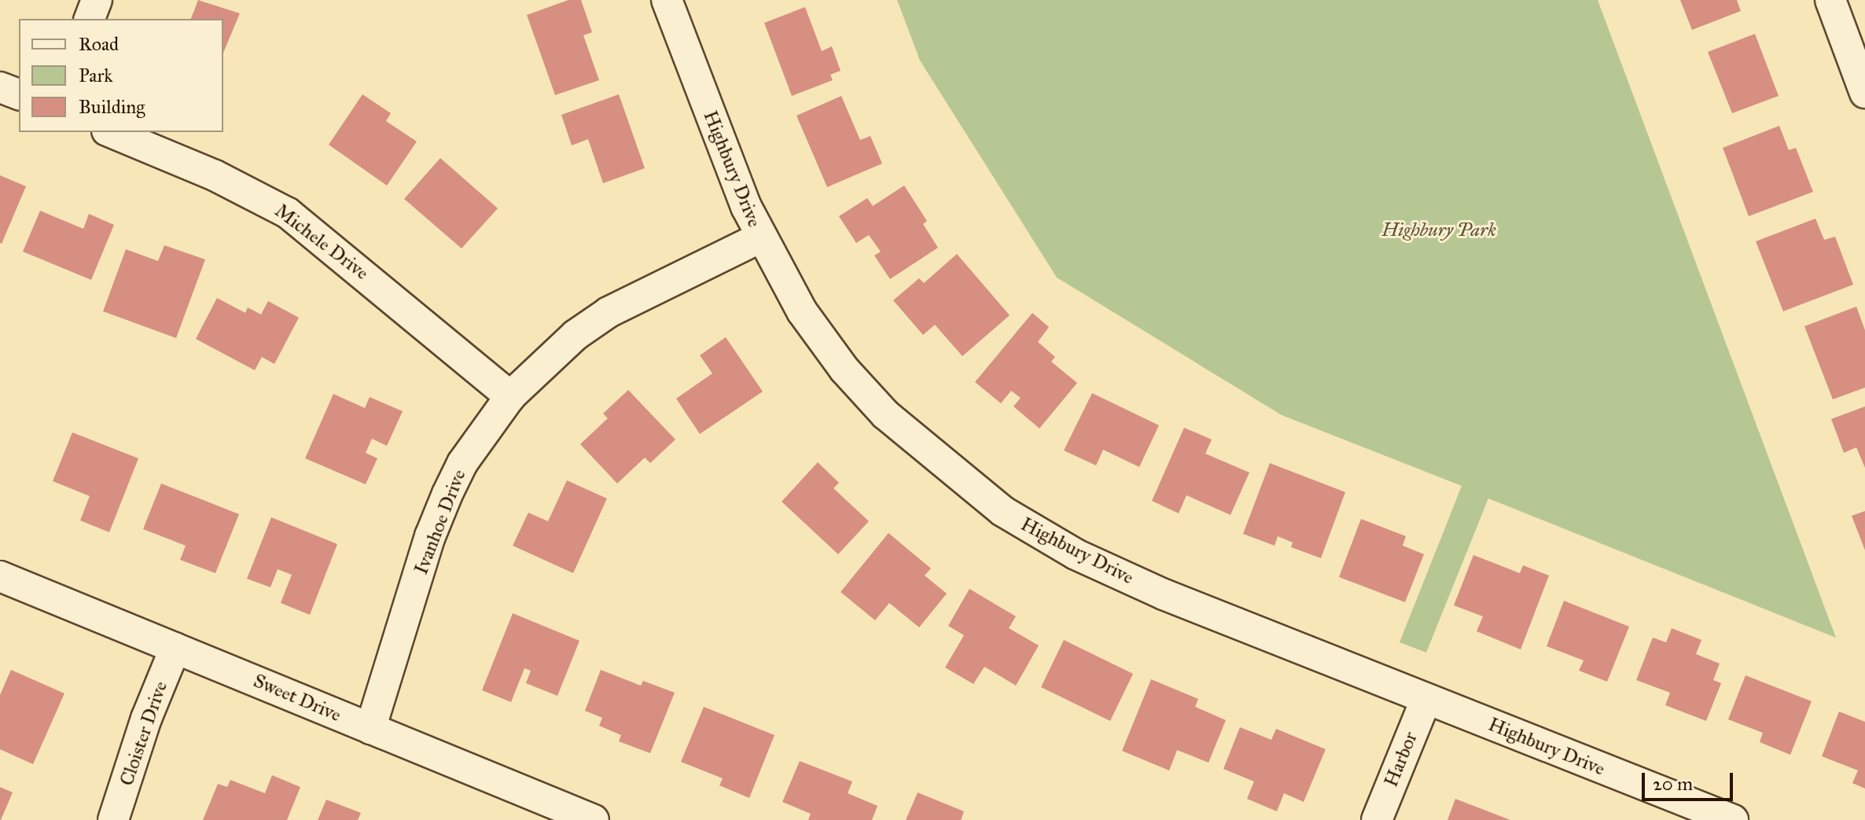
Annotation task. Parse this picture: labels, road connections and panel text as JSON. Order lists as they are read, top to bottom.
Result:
{
  "streets": {
    "street": [
      "Highbury Drive",
      "Michele Drive",
      "Ivanhoe Drive",
      "Sweet Drive",
      "Cloister Drive",
      "Harbor"
    ]
  },
  "crossings": [
    ["Highbury Drive", "Ivanhoe Drive"],
    ["Highbury Drive", "Harbor"],
    ["Michele Drive", "Ivanhoe Drive"],
    ["Ivanhoe Drive", "Sweet Drive"],
    ["Sweet Drive", "Cloister Drive"]
  ],
  "parks": ["Highbury Park"],
  "legend": ["Road", "Park", "Building"],
  "scale_bar": "20 m"
}
